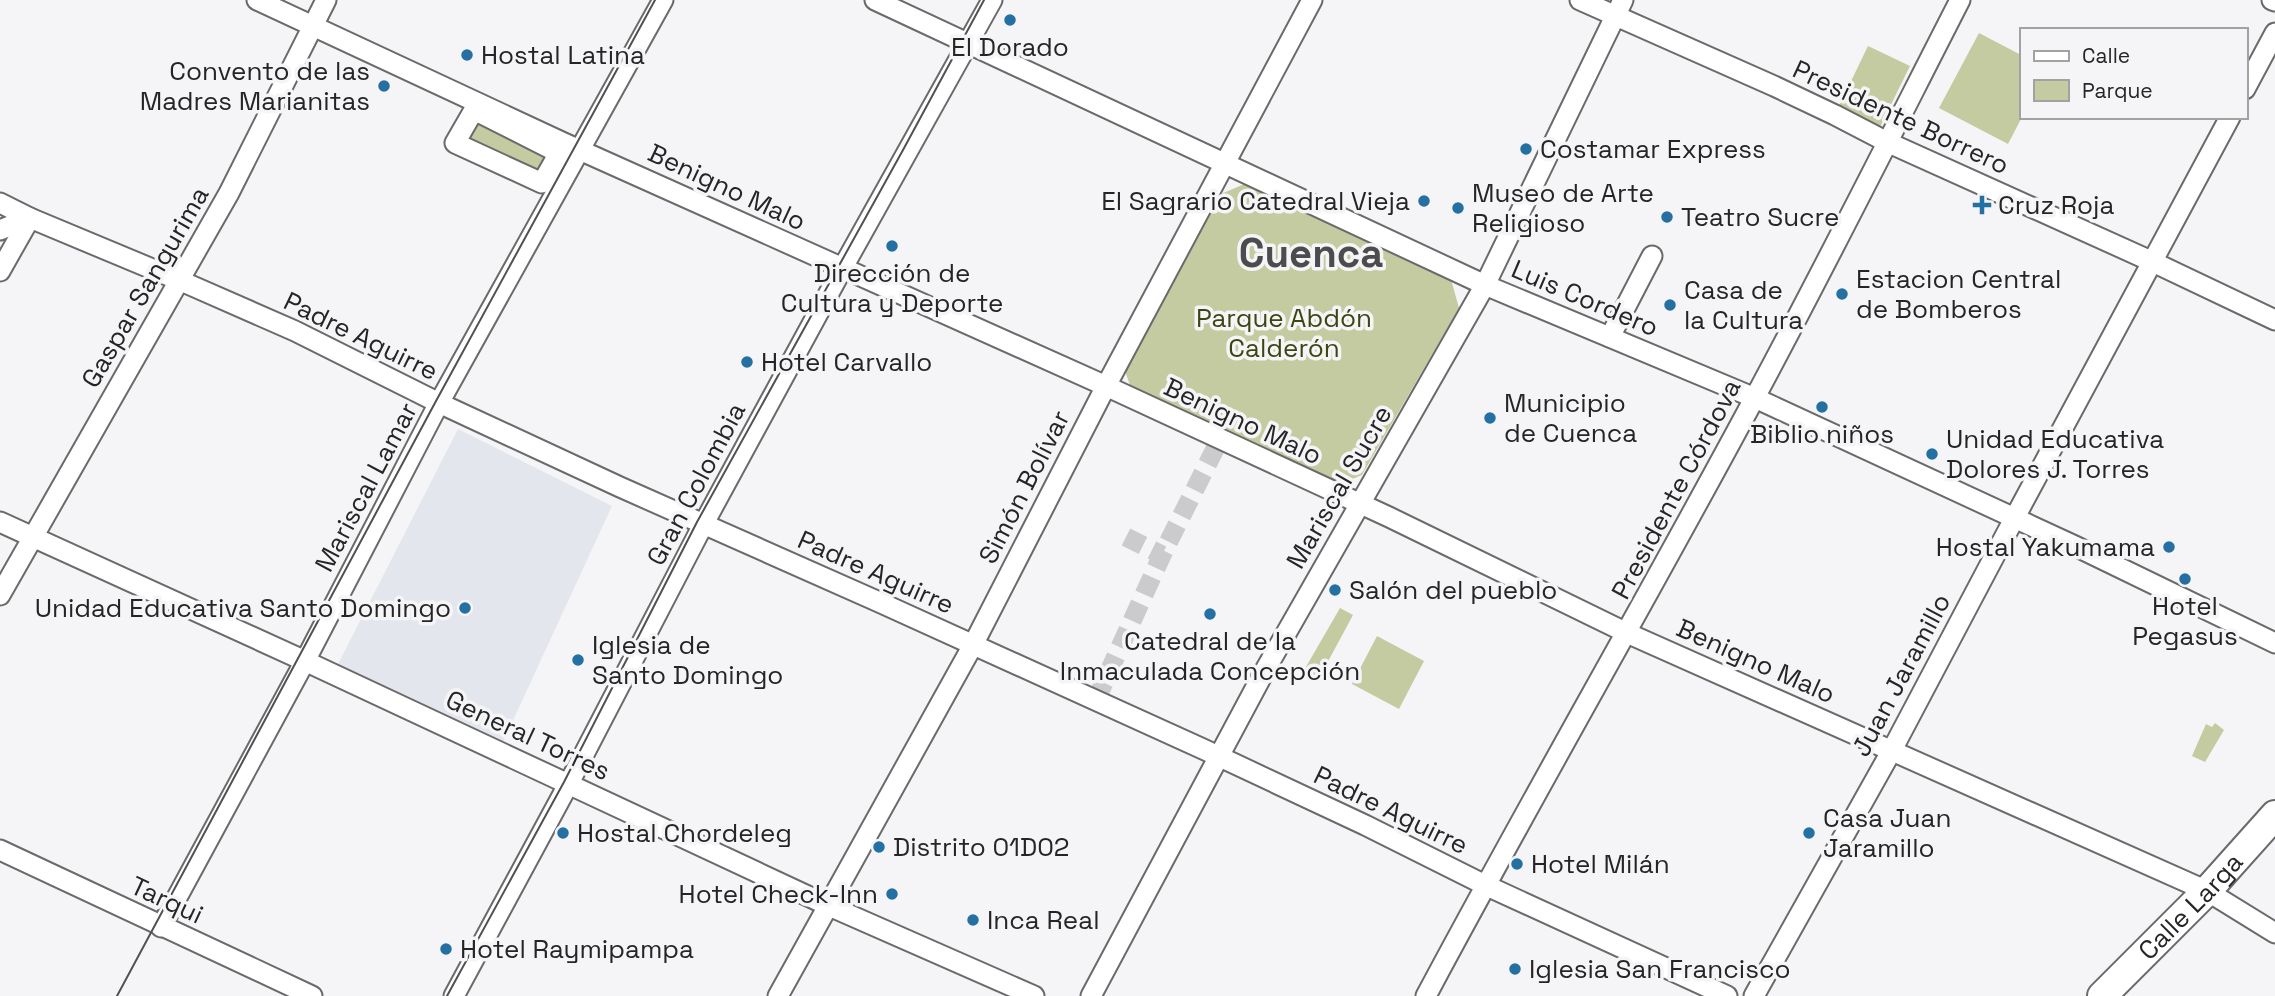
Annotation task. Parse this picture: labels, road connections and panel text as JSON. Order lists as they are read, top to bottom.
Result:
{
  "streets": {
    "street": [
      "Presidente Borrero",
      "Benigno Malo",
      "Gaspar Sangurima",
      "Luis Cordero",
      "Padre Aguirre",
      "Gran Colombia",
      "Mariscal Lamar",
      "Simón Bolívar",
      "Mariscal Sucre",
      "Presidente Córdova",
      "Juan Jaramillo",
      "General Torres",
      "Tarqui",
      "Calle Larga"
    ]
  },
  "crossings": [
    ["Presidente Borrero", "Mariscal Sucre"],
    ["Presidente Borrero", "Presidente Córdova"],
    ["Presidente Borrero", "Juan Jaramillo"],
    ["Benigno Malo", "Gaspar Sangurima"],
    ["Benigno Malo", "Gran Colombia"],
    ["Benigno Malo", "Mariscal Lamar"],
    ["Benigno Malo", "Simón Bolívar"],
    ["Benigno Malo", "Mariscal Sucre"],
    ["Benigno Malo", "Presidente Córdova"],
    ["Benigno Malo", "Juan Jaramillo"],
    ["Benigno Malo", "Calle Larga"],
    ["Gaspar Sangurima", "Padre Aguirre"],
    ["Gaspar Sangurima", "General Torres"],
    ["Luis Cordero", "Gran Colombia"],
    ["Luis Cordero", "Simón Bolívar"],
    ["Luis Cordero", "Mariscal Sucre"],
    ["Luis Cordero", "Presidente Córdova"],
    ["Luis Cordero", "Juan Jaramillo"],
    ["Padre Aguirre", "Gran Colombia"],
    ["Padre Aguirre", "Mariscal Lamar"],
    ["Padre Aguirre", "Simón Bolívar"],
    ["Padre Aguirre", "Mariscal Sucre"],
    ["Padre Aguirre", "Presidente Córdova"],
    ["Gran Colombia", "General Torres"],
    ["Mariscal Lamar", "General Torres"],
    ["Mariscal Lamar", "Tarqui"],
    ["Simón Bolívar", "General Torres"]
  ],
  "districts": ["Cuenca"],
  "parks": ["Parque Abdón Calderón"],
  "places": {
    "other": [
      "El Dorado",
      "Hostal Latina",
      "Convento de las Madres Marianitas",
      "Costamar Express",
      "El Sagrario Catedral Vieja",
      "Museo de Arte Religioso",
      "Teatro Sucre",
      "Dirección de Cultura y Deporte",
      "Estacion Central de Bomberos",
      "Casa de la Cultura",
      "Hotel Carvallo",
      "Biblio niños",
      "Municipio de Cuenca",
      "Unidad Educativa Dolores J. Torres",
      "Hostal Yakumama",
      "Hotel Pegasus",
      "Salón del pueblo",
      "Unidad Educativa Santo Domingo",
      "Catedral de la Inmaculada Concepción",
      "Iglesia de Santo Domingo",
      "Hostal Chordeleg",
      "Casa Juan Jaramillo",
      "Distrito 01D02",
      "Hotel Milán",
      "Hotel Check-Inn",
      "Inca Real",
      "Hotel Raymipampa",
      "Iglesia San Francisco"
    ],
    "health": ["Cruz Roja"]
  },
  "legend": ["Calle", "Parque"]
}
